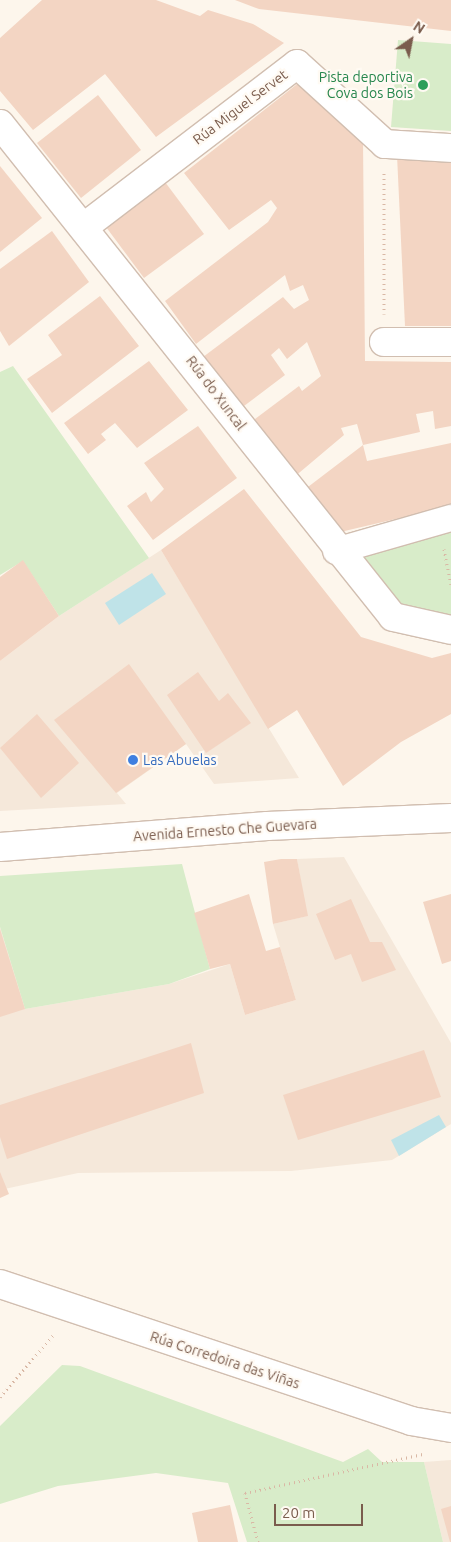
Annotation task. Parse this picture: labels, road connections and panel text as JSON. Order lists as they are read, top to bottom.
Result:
{
  "streets": {
    "street": [
      "Rúa Miguel Servet",
      "Rúa do Xuncal",
      "Avenida Ernesto Che Guevara",
      "Rúa Corredoira das Viñas"
    ]
  },
  "crossings": [
    ["Rúa Miguel Servet", "Rúa do Xuncal"]
  ],
  "places": ["Pista deportiva Cova dos Bois", "Las Abuelas"],
  "scale_bar": "20 m",
  "north": "top right"
}
